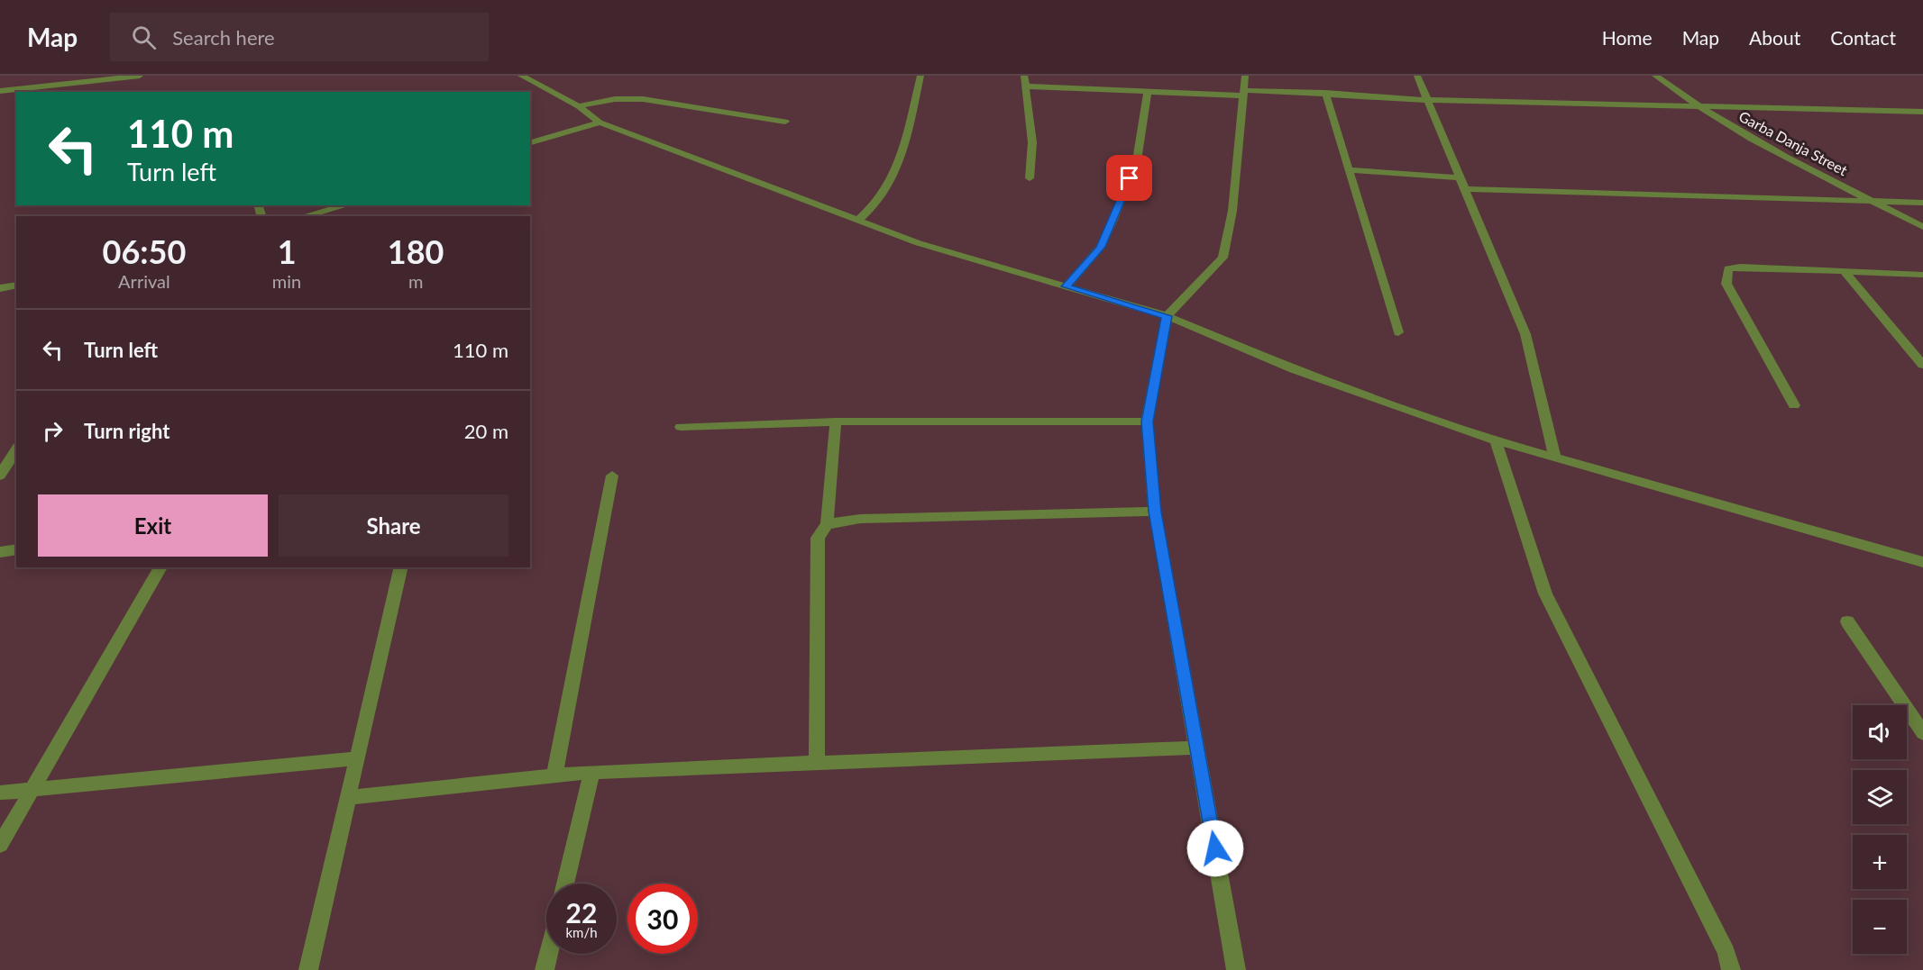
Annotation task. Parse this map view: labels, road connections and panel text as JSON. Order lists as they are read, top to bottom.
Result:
{
  "streets": {
    "street": ["Garba Danja Street"]
  },
  "page": {
    "header": "Map",
    "search": "Search here",
    "nav": [
      "Home",
      "Map",
      "About",
      "Contact"
    ],
    "turn": ["110 m", "Turn left"],
    "eta": [
      "06:50",
      "Arrival",
      "1",
      "min",
      "180",
      "m"
    ],
    "list": [
      {
        "name": "Turn left",
        "value": "110 m"
      },
      {
        "name": "Turn right",
        "value": "20 m"
      }
    ],
    "buttons": ["Exit", "Share"],
    "map_buttons": ["+", "−"],
    "speed": "22 km/h",
    "limit": "30"
  }
}
